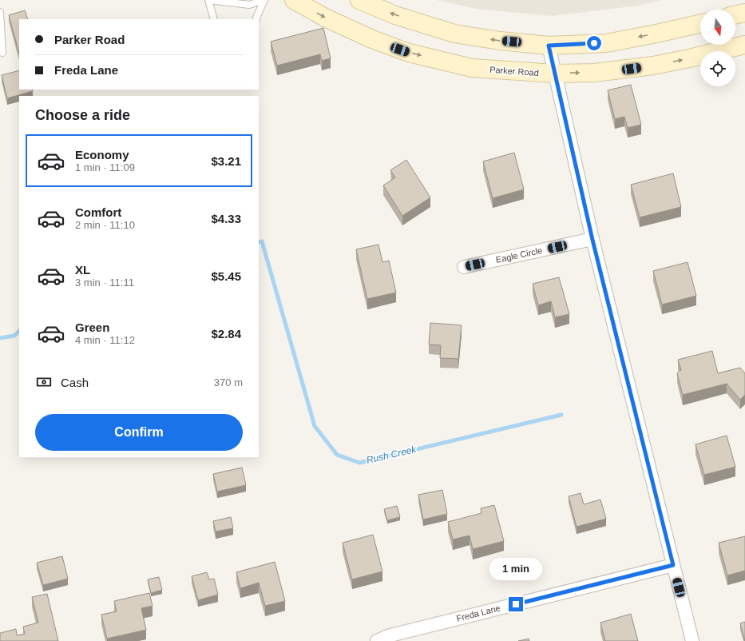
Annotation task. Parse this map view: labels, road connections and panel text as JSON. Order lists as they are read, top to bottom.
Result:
{
  "streets": {
    "main road": ["Parker Road"],
    "street": ["Eagle Circle", "Freda Lane"]
  },
  "water": ["Rush Creek"],
  "north": "bottom",
  "page": {
    "banner": ["Parker Road", "Freda Lane"],
    "heading": "Choose a ride",
    "list": [
      {
        "name": "Economy",
        "note": "1 min · 11:09",
        "value": "$3.21"
      },
      {
        "name": "Comfort",
        "note": "2 min · 11:10",
        "value": "$4.33"
      },
      {
        "name": "XL",
        "note": "3 min · 11:11",
        "value": "$5.45"
      },
      {
        "name": "Green",
        "note": "4 min · 11:12",
        "value": "$2.84"
      }
    ],
    "pay": ["Cash", "370 m"],
    "buttons": "Confirm",
    "bubble": "1 min"
  }
}
